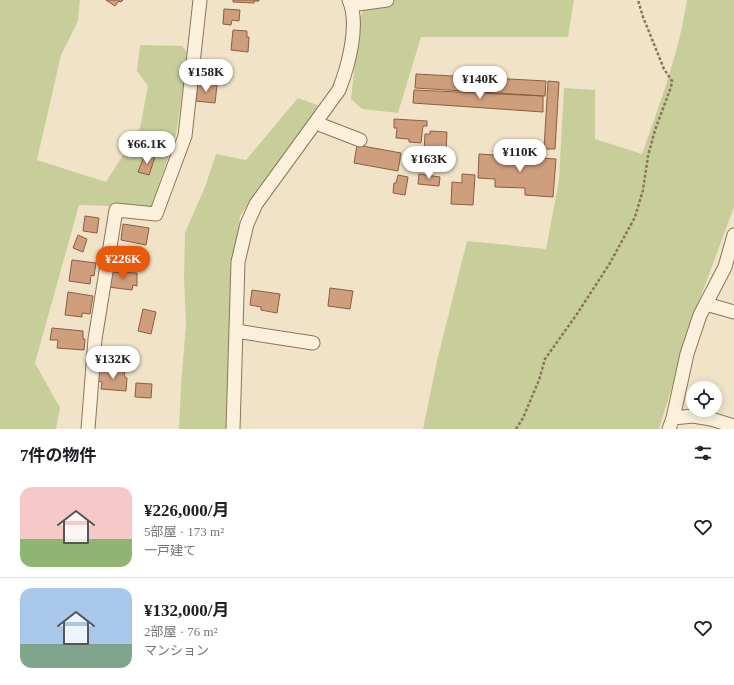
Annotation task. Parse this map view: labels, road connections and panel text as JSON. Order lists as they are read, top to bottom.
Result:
{
  "page": {
    "price": [
      "¥158K",
      "¥140K",
      "¥66.1K",
      "¥110K",
      "¥163K",
      "¥226K",
      "¥132K"
    ],
    "heading": "7件の物件",
    "list": [
      {
        "name": "¥226,000/月",
        "note": "5部屋 · 173 m² · 一戸建て"
      },
      {
        "name": "¥132,000/月",
        "note": "2部屋 · 76 m² · マンション"
      }
    ]
  }
}
